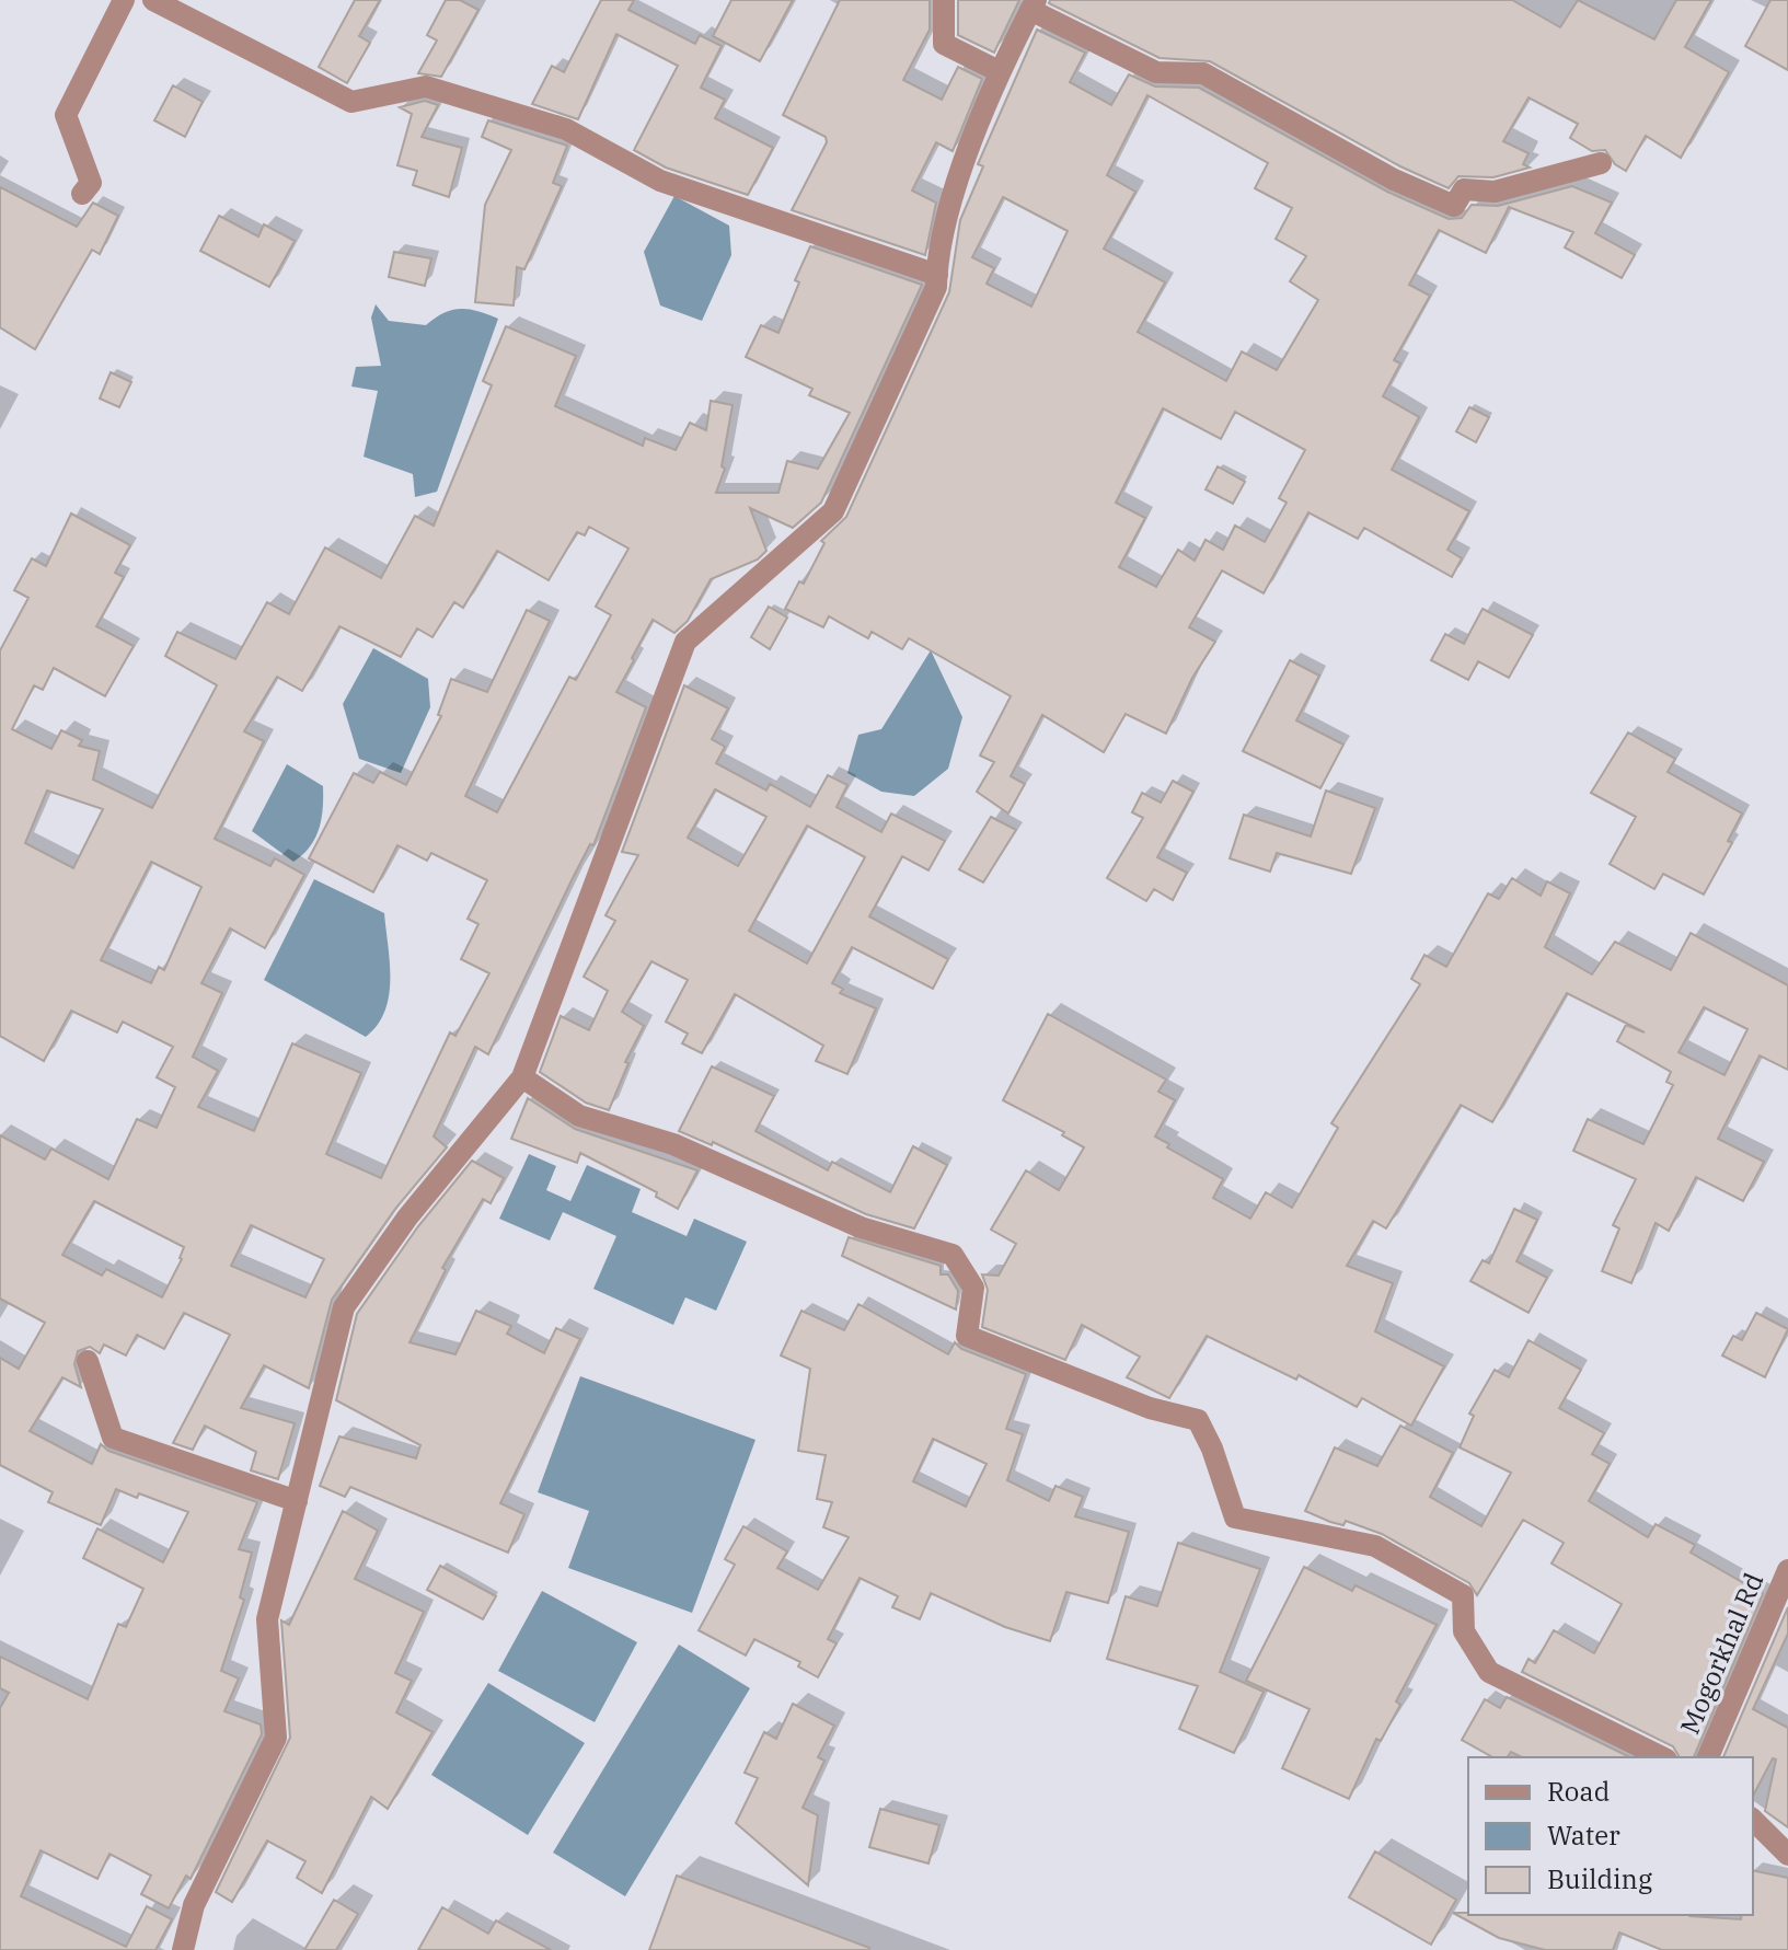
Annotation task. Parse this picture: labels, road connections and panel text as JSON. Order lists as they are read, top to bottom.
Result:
{
  "streets": {
    "street": ["Mogorkhal Rd"]
  },
  "legend": ["Road", "Water", "Building"]
}
